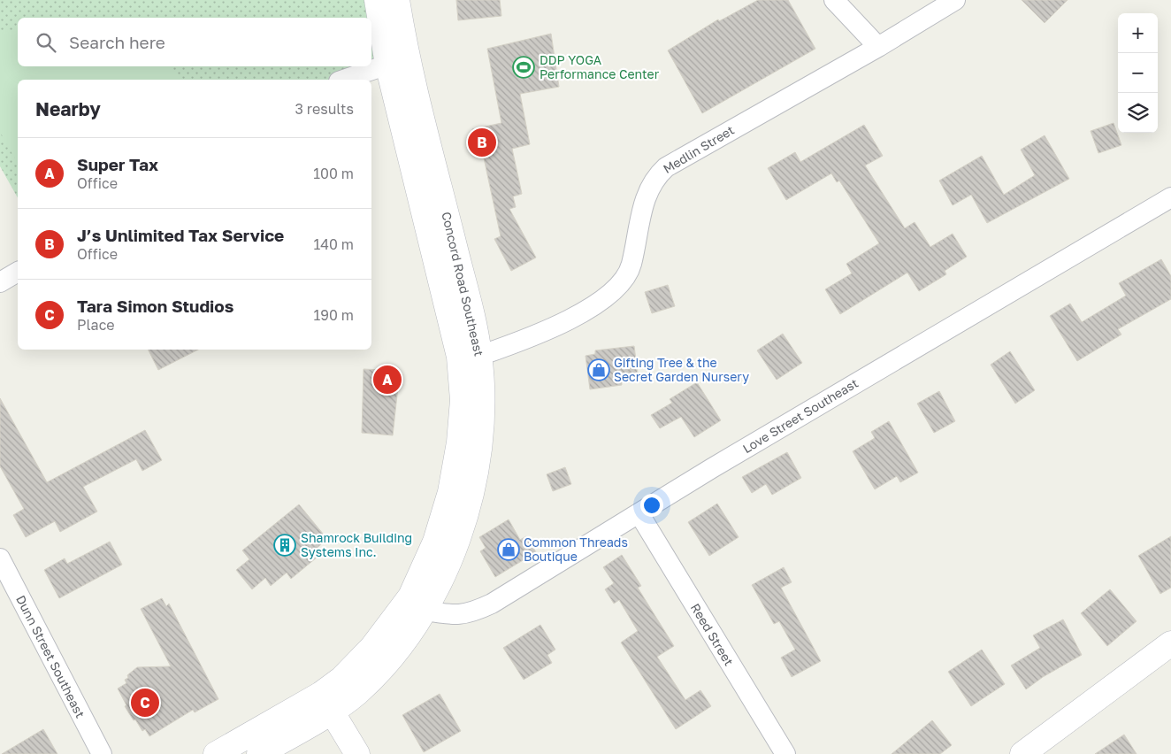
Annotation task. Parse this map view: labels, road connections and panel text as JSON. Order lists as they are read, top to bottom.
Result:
{
  "streets": {
    "main road": ["Concord Road Southeast"],
    "street": [
      "Medlin Street",
      "Love Street Southeast",
      "Reed Street",
      "Dunn Street Southeast"
    ]
  },
  "crossings": [
    ["Medlin Street", "Concord Road Southeast"],
    ["Concord Road Southeast", "Love Street Southeast"],
    ["Love Street Southeast", "Reed Street"]
  ],
  "places": {
    "sports": ["DDP YOGA Performance Center"],
    "shop": ["Gifting Tree & the Secret Garden Nursery", "Common Threads Boutique"],
    "building": ["Shamrock Building Systems Inc."]
  },
  "page": {
    "map_buttons": ["+", "−"],
    "search": "Search here",
    "heading": ["Nearby", "3 results"],
    "pins": ["B", "A", "C"],
    "list": [
      {
        "mark": "A",
        "name": "Super Tax",
        "note": "Office",
        "value": "100 m"
      },
      {
        "mark": "B",
        "name": "J’s Unlimited Tax Service",
        "note": "Office",
        "value": "140 m"
      },
      {
        "mark": "C",
        "name": "Tara Simon Studios",
        "note": "Place",
        "value": "190 m"
      }
    ]
  }
}
